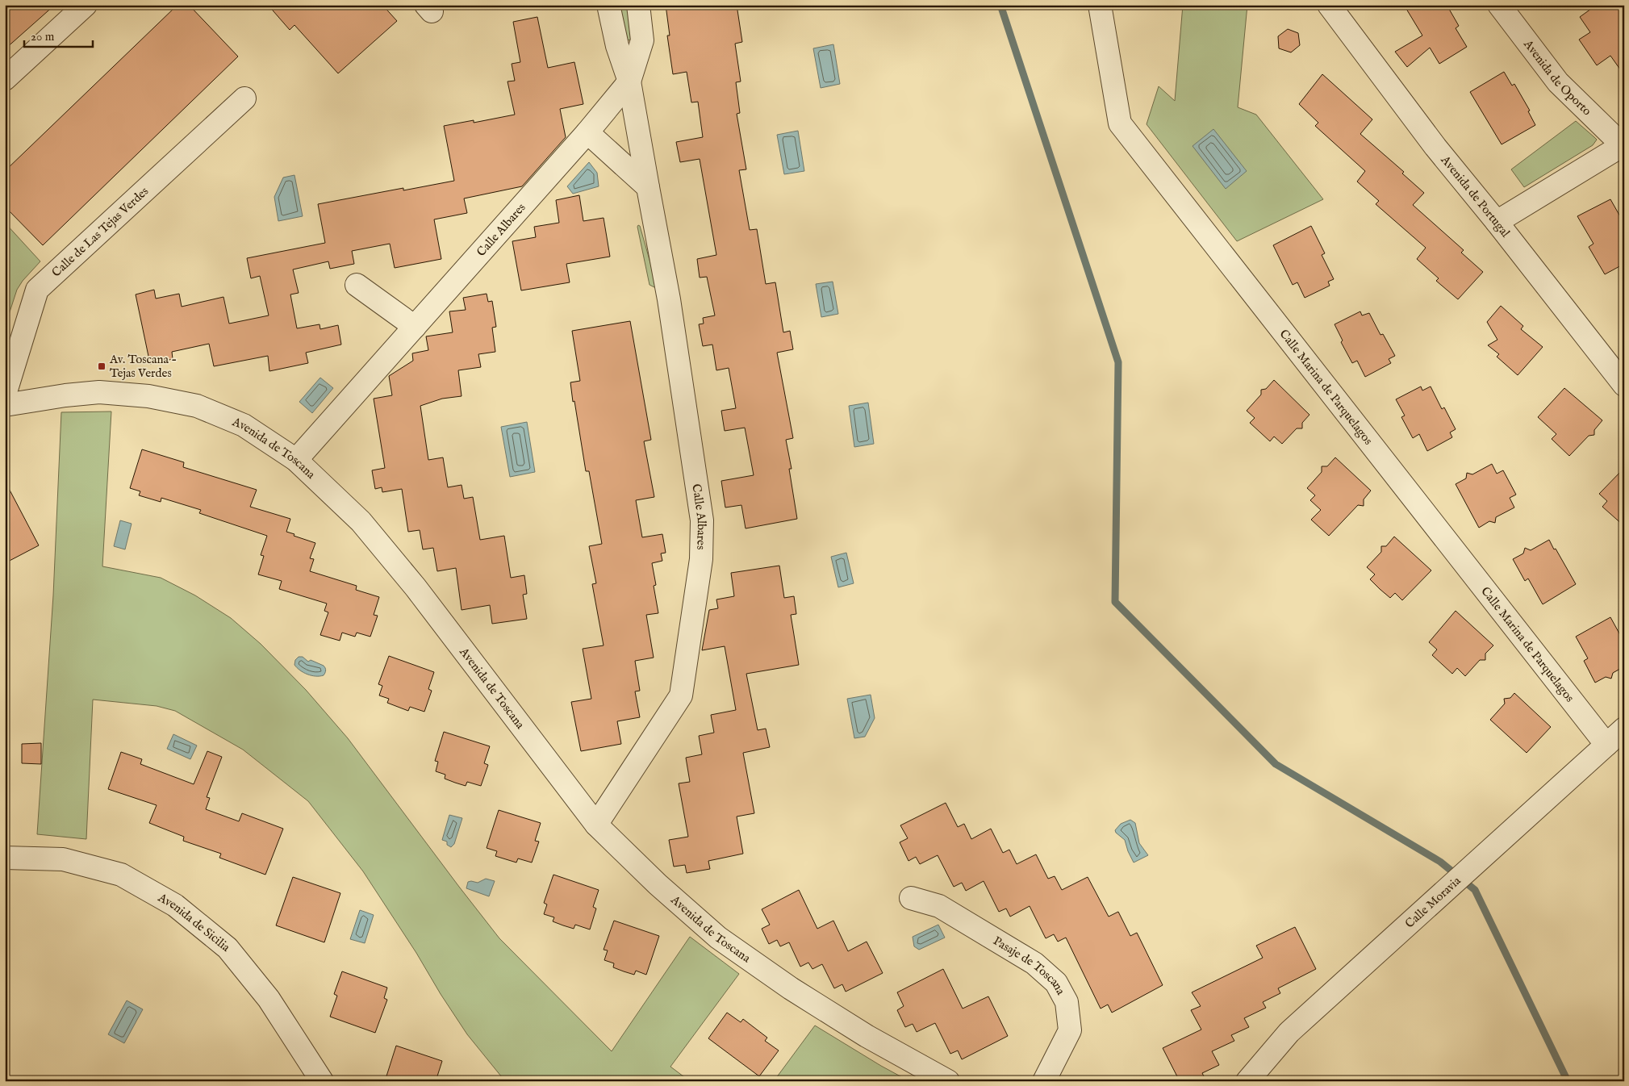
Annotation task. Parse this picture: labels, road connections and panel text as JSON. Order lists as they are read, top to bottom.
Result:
{
  "streets": {
    "street": [
      "Avenida de Oporto",
      "Avenida de Portugal",
      "Calle Albares",
      "Calle de Las Tejas Verdes",
      "Calle Marina de Parquelagos",
      "Avenida de Toscana",
      "Calle Moravia",
      "Avenida de Sicilia",
      "Pasaje de Toscana"
    ]
  },
  "crossings": [
    ["Avenida de Oporto", "Avenida de Portugal"],
    ["Calle Albares", "Avenida de Toscana"],
    ["Calle Marina de Parquelagos", "Calle Moravia"]
  ],
  "places": {
    "transit": ["Av. Toscana - Tejas Verdes"]
  },
  "scale_bar": "20 m"
}
